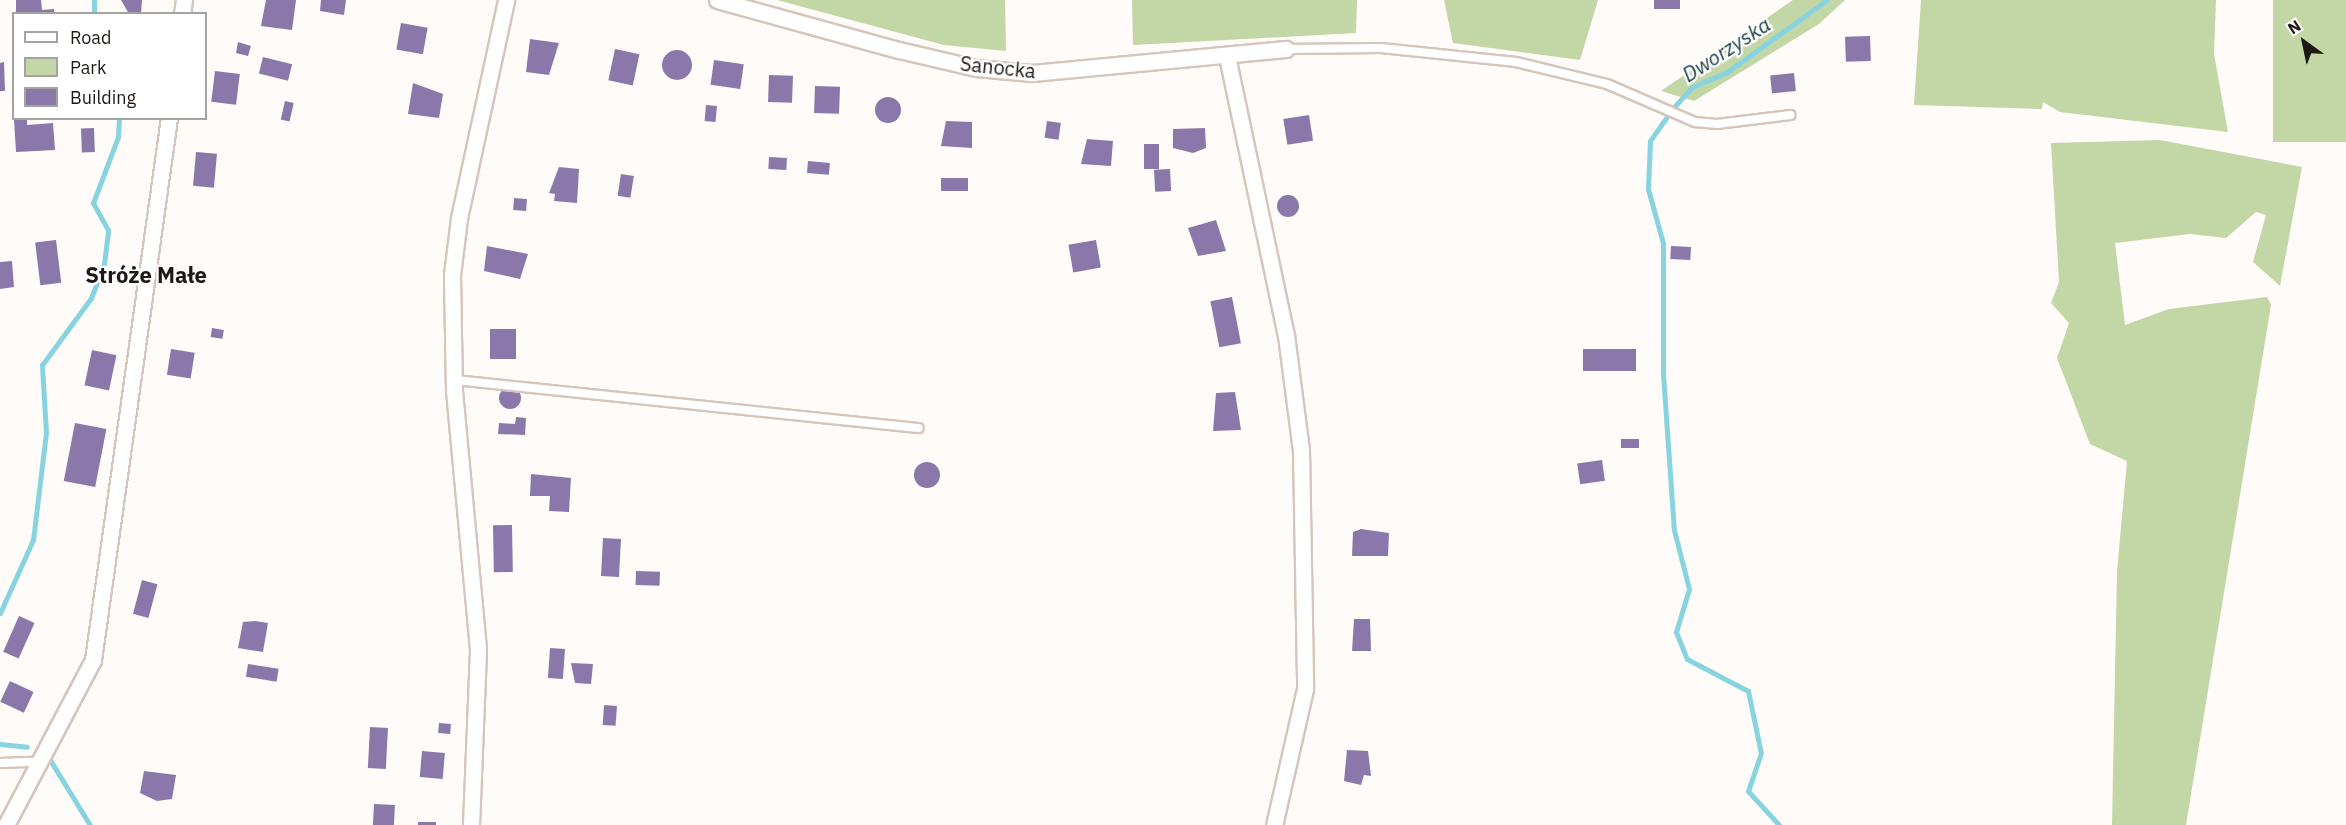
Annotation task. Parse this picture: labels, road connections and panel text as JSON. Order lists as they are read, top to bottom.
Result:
{
  "streets": {
    "street": ["Sanocka"]
  },
  "districts": ["Stróże Małe"],
  "water": ["Dworzyska"],
  "legend": ["Road", "Park", "Building"],
  "north": "top left"
}
